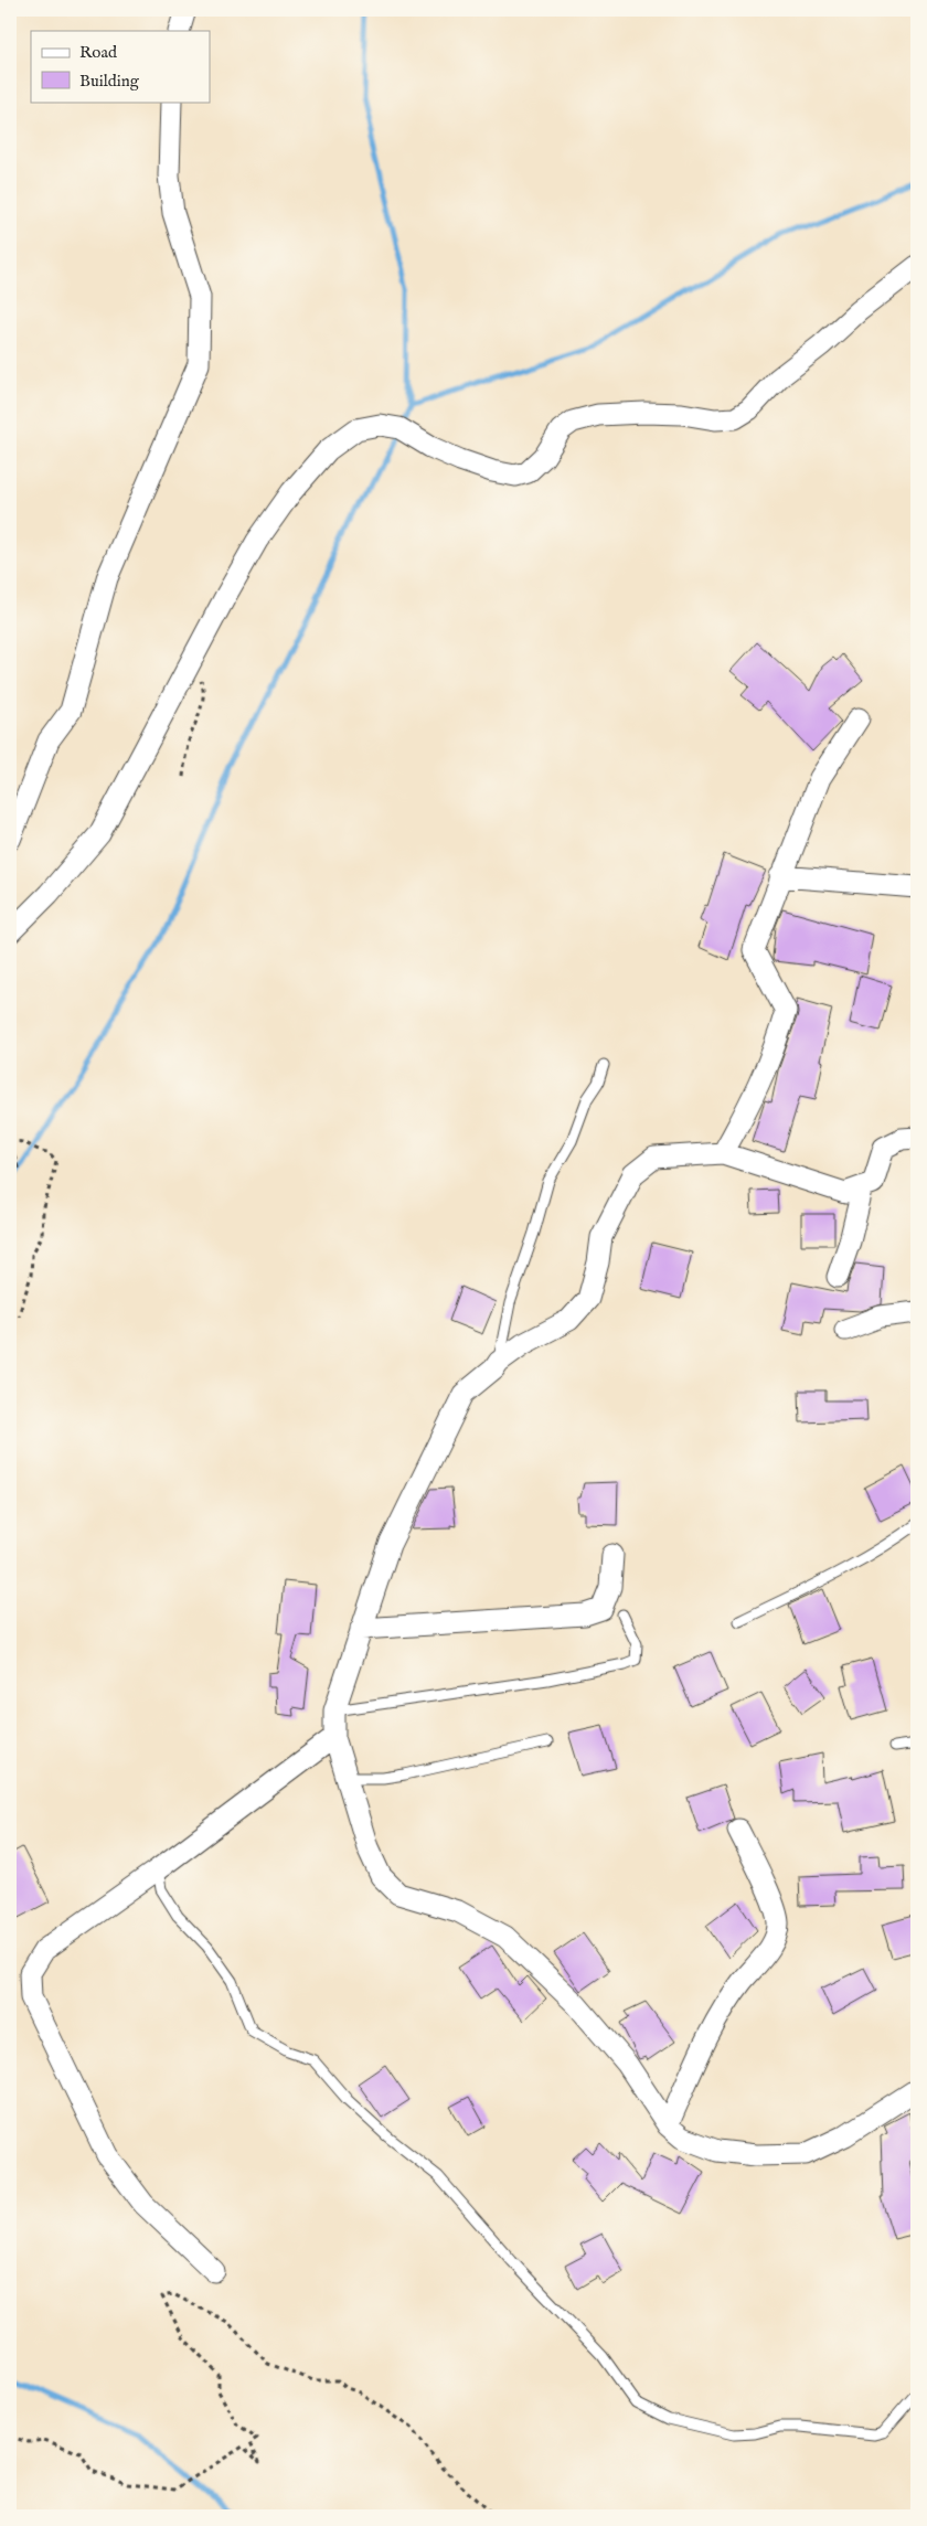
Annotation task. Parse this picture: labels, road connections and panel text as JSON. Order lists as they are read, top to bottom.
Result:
{
  "legend": ["Road", "Building"]
}
